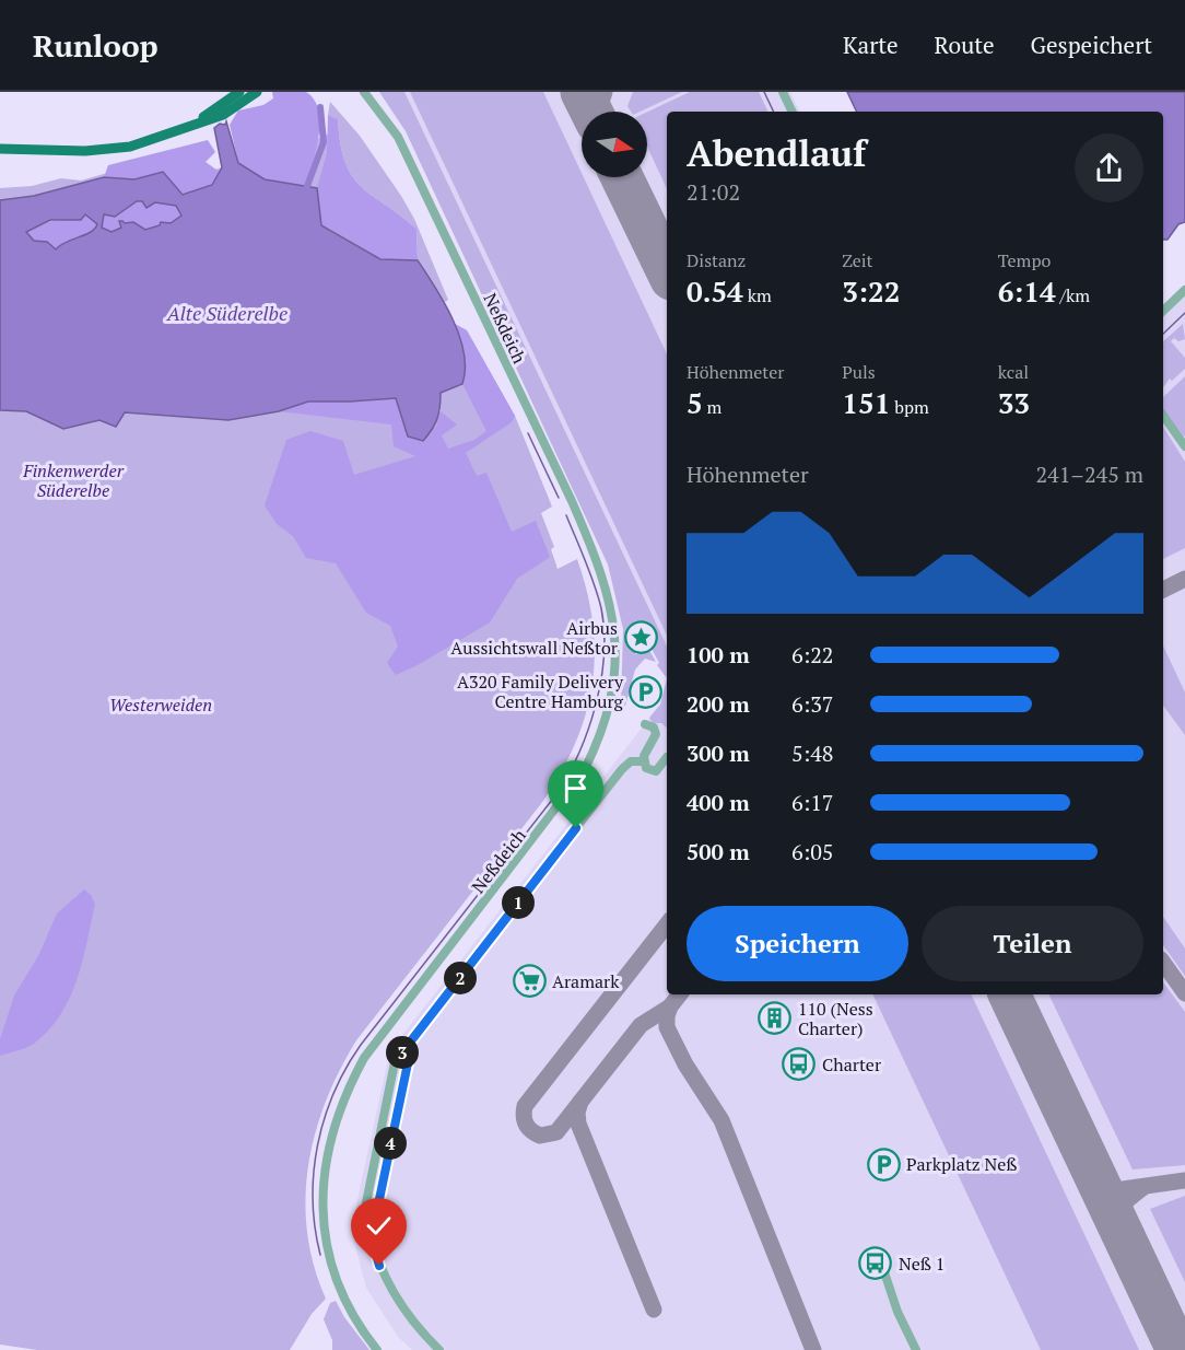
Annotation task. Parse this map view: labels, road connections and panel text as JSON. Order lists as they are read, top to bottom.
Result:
{
  "streets": {
    "street": ["Neßdeich"]
  },
  "water": ["Alte Süderelbe"],
  "parks": ["Finkenwerder Süderelbe", "Westerweiden"],
  "places": {
    "place": ["Airbus Aussichtswall Neßtor"],
    "parking": ["A320 Family Delivery Centre Hamburg", "Parkplatz Neß"],
    "supermarket": ["Aramark"],
    "building": ["110 (Ness Charter)"],
    "bus stop": ["Charter", "Neß 1"]
  },
  "north": "right",
  "page": {
    "header": "Runloop",
    "nav": ["Karte", "Route", "Gespeichert"],
    "heading": ["Abendlauf", "21:02"],
    "stats": [
      ["Distanz", "0.54 km"],
      ["Zeit", "3:22"],
      ["Tempo", "6:14 /km"],
      ["Höhenmeter", "5 m"],
      ["Puls", "151 bpm"],
      ["kcal", "33"]
    ],
    "chart": ["Höhenmeter", "241–245 m"],
    "list": [
      {
        "name": "100 m",
        "note": "6:22"
      },
      {
        "name": "200 m",
        "note": "6:37"
      },
      {
        "name": "300 m",
        "note": "5:48"
      },
      {
        "name": "400 m",
        "note": "6:17"
      },
      {
        "name": "500 m",
        "note": "6:05"
      }
    ],
    "pins": [
      "1",
      "2",
      "3",
      "4"
    ],
    "buttons": ["Speichern", "Teilen"]
  }
}
